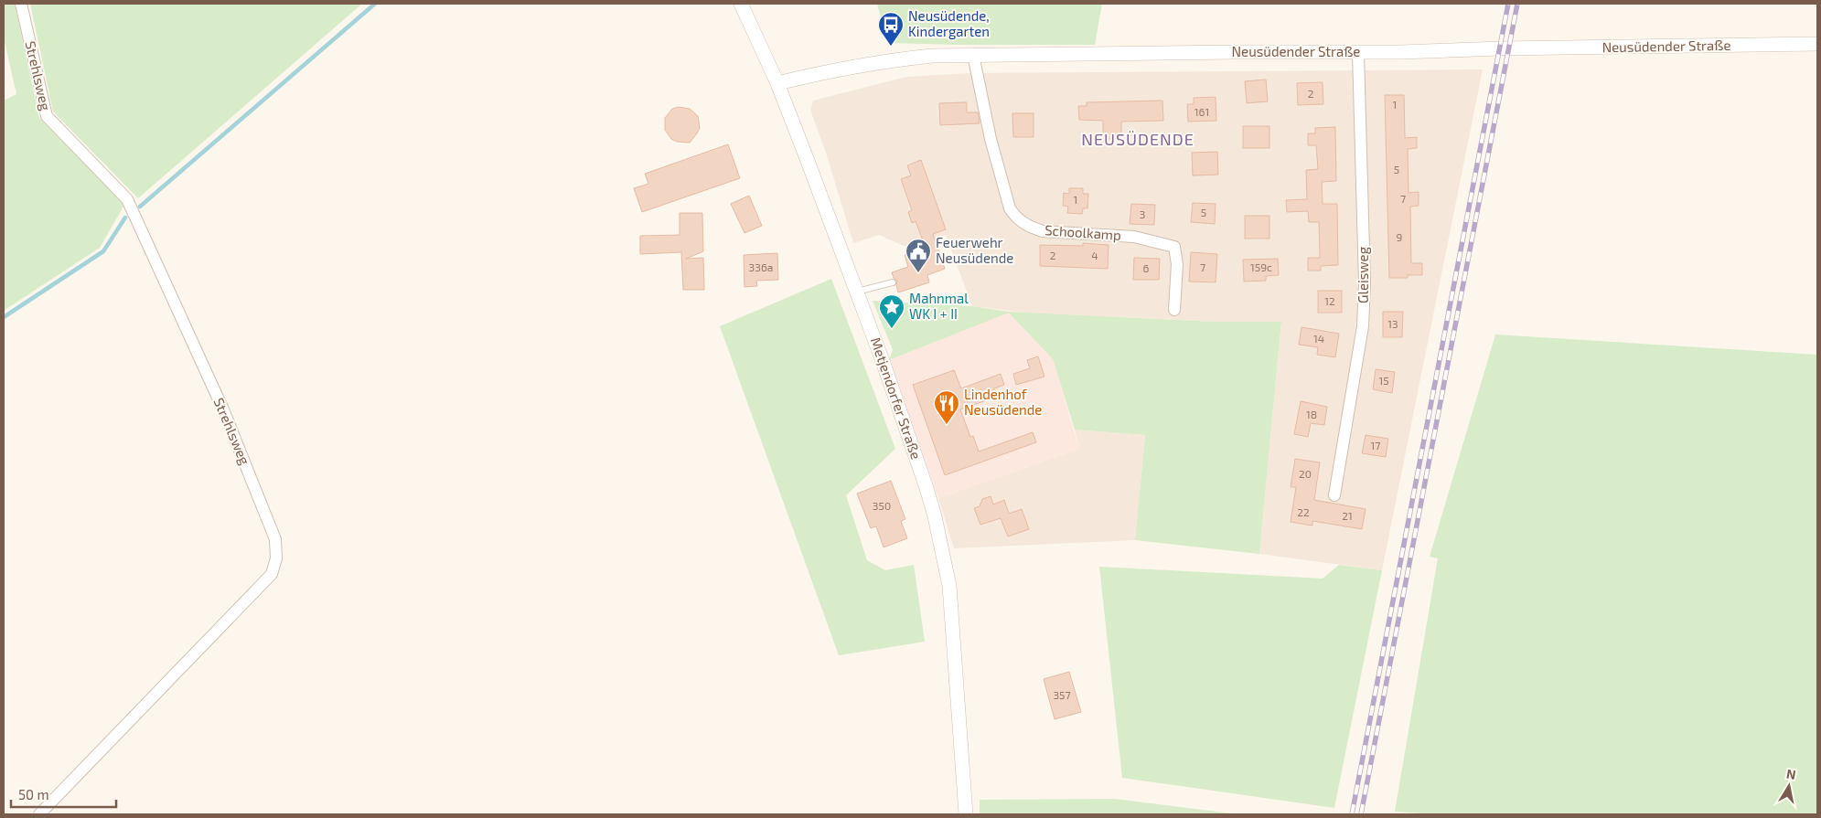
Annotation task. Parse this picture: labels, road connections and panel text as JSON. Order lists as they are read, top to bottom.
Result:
{
  "streets": {
    "street": [
      "Neusüdender Straße",
      "Strehlsweg",
      "Schoolkamp",
      "Gleisweg",
      "Metjendorfer Straße"
    ]
  },
  "crossings": [
    ["Neusüdender Straße", "Schoolkamp"],
    ["Neusüdender Straße", "Gleisweg"],
    ["Neusüdender Straße", "Metjendorfer Straße"]
  ],
  "districts": ["NEUSÜDENDE"],
  "places": {
    "bus stop": ["Neusüdende, Kindergarten"],
    "public building": ["Feuerwehr Neusüdende"],
    "place": ["Mahnmal WK I + II"],
    "restaurant": ["Lindenhof Neusüdende"]
  },
  "house_numbers": [
    "2",
    "1",
    "161",
    "5",
    "7",
    "1",
    "5",
    "3",
    "9",
    "2",
    "4",
    "336a",
    "7",
    "159c",
    "6",
    "12",
    "13",
    "14",
    "15",
    "18",
    "17",
    "20",
    "350",
    "22",
    "21",
    "357"
  ],
  "scale_bar": "50 m",
  "north": "top"
}
